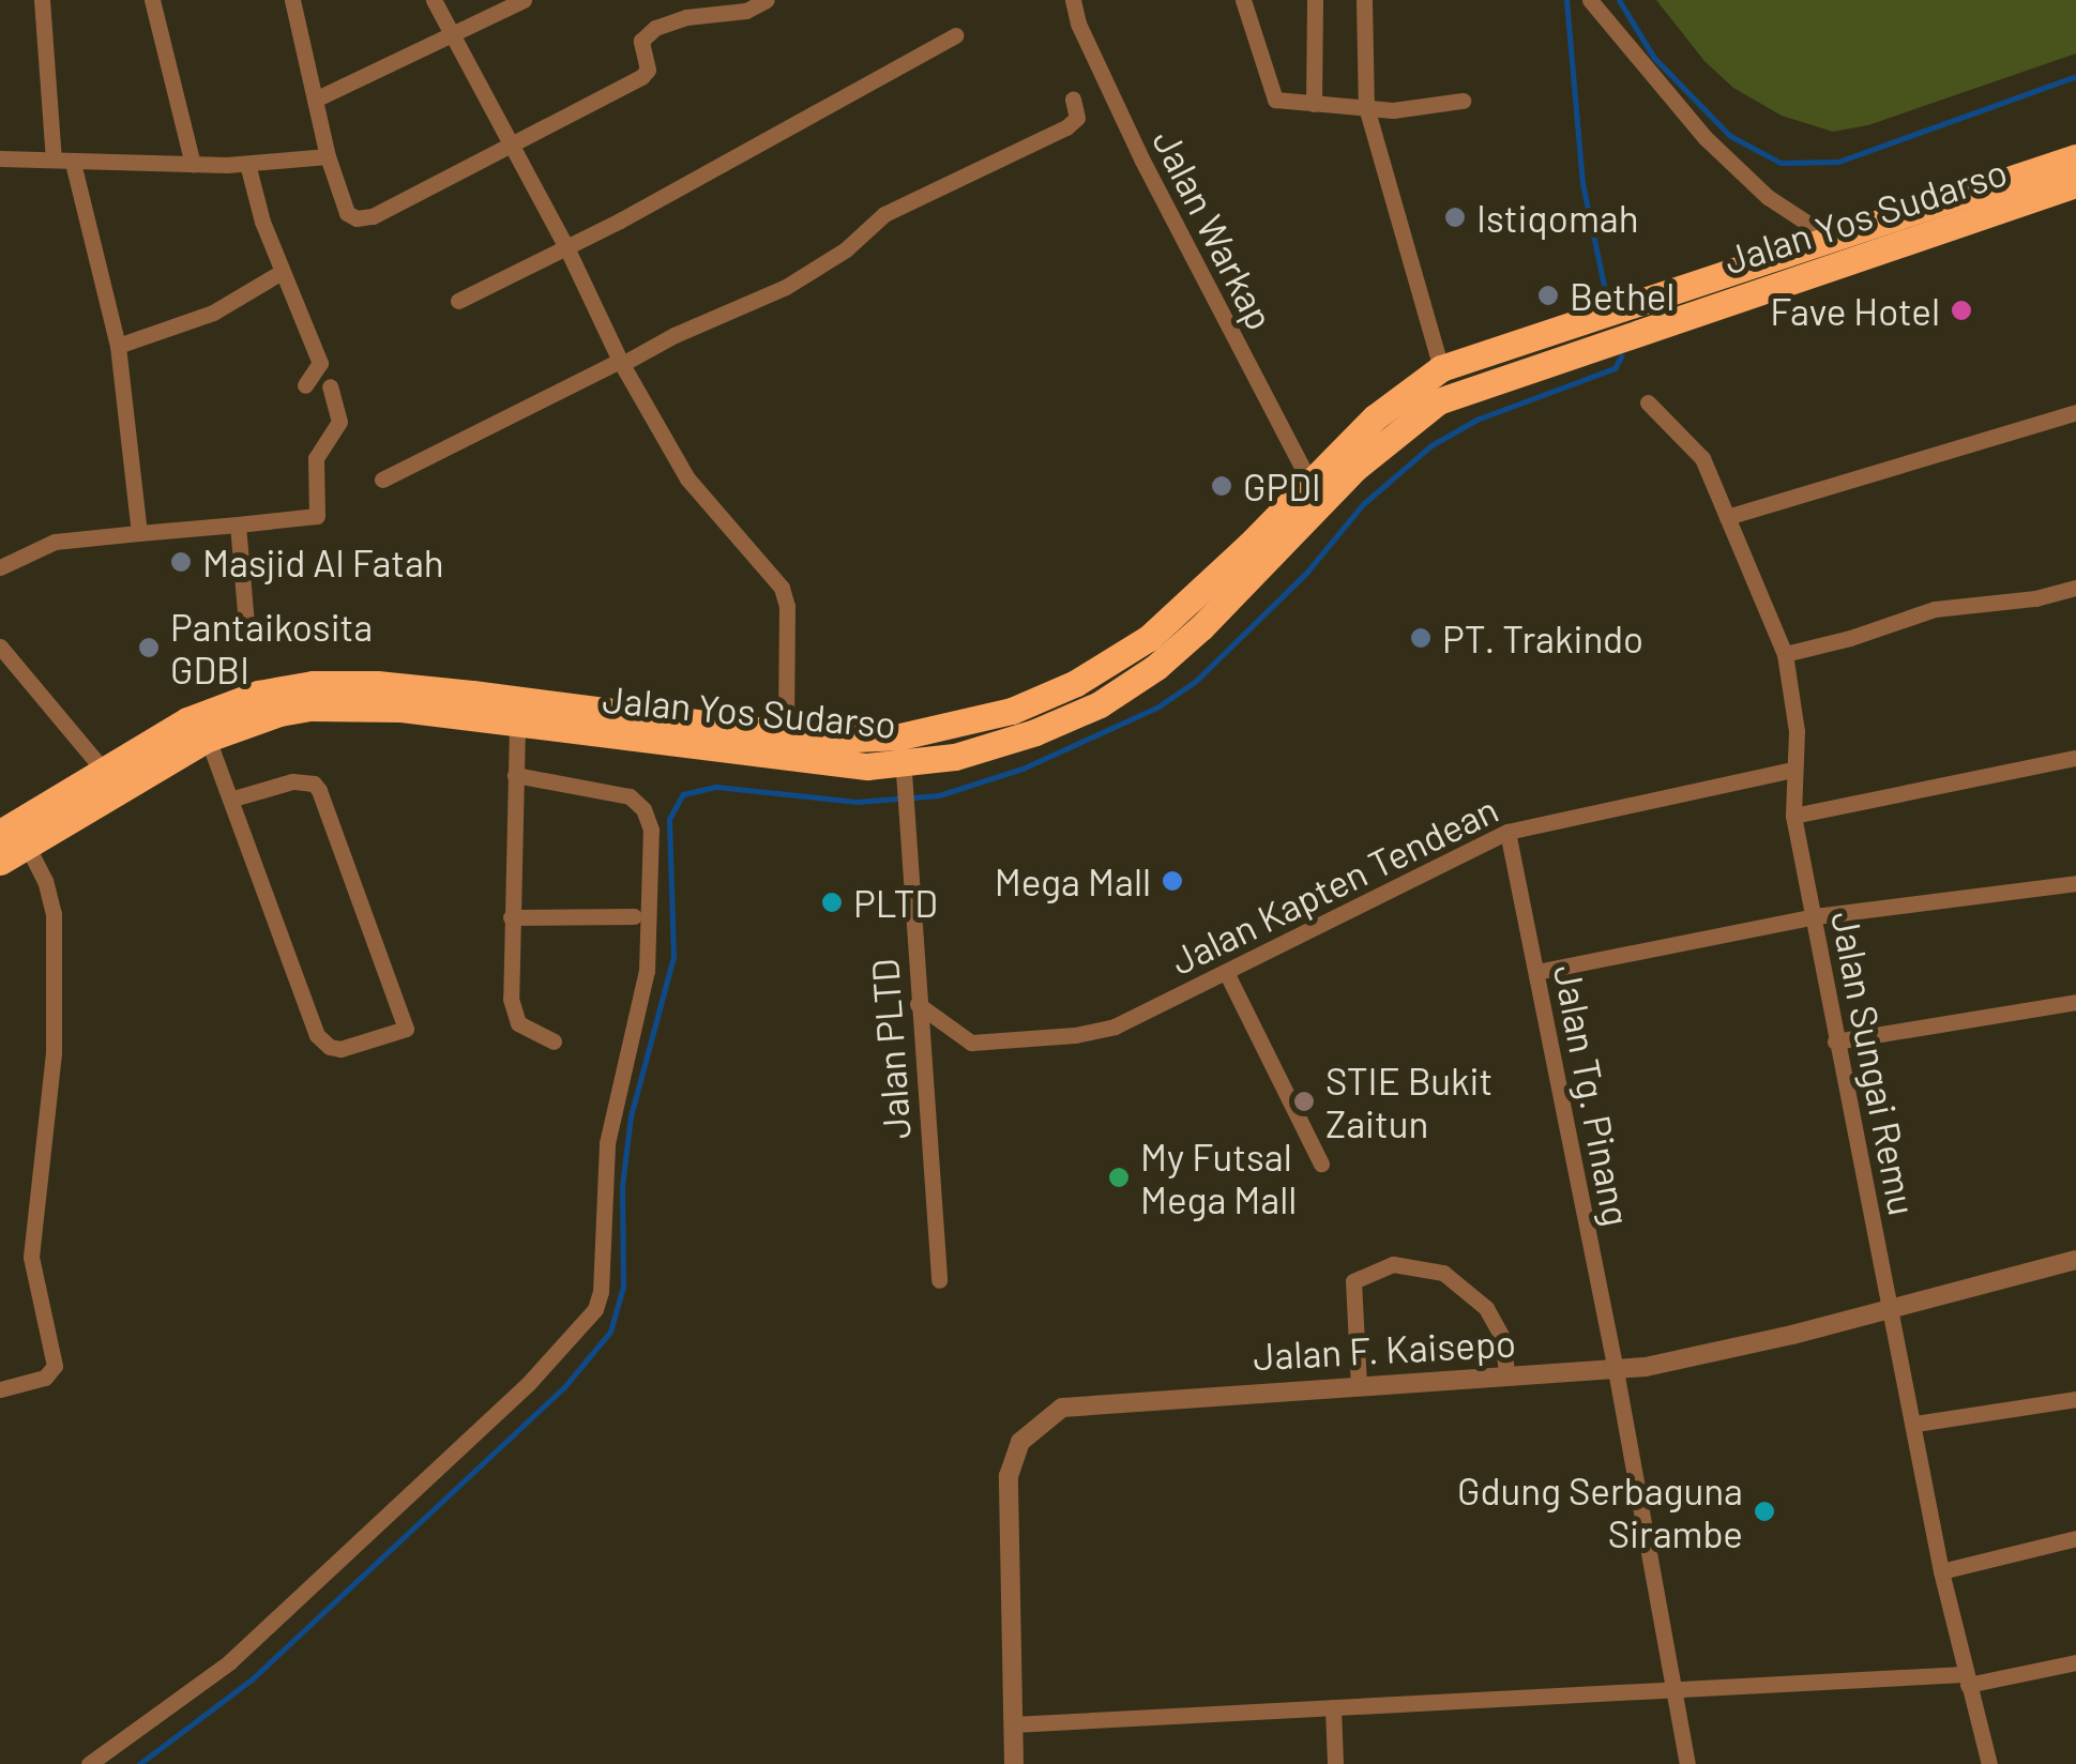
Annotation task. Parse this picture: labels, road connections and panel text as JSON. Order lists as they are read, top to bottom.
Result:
{
  "streets": {
    "highway": ["Jalan Yos Sudarso"],
    "street": [
      "Jalan Warkap",
      "Jalan Kapten Tendean",
      "Jalan PLTD",
      "Jalan Sungai Remu",
      "Jalan Tg. Pinang",
      "Jalan F. Kaisepo"
    ]
  },
  "crossings": [
    ["Jalan Yos Sudarso", "Jalan PLTD"],
    ["Jalan Kapten Tendean", "Jalan PLTD"],
    ["Jalan Kapten Tendean", "Jalan Sungai Remu"],
    ["Jalan Kapten Tendean", "Jalan Tg. Pinang"],
    ["Jalan Sungai Remu", "Jalan F. Kaisepo"],
    ["Jalan Tg. Pinang", "Jalan F. Kaisepo"]
  ],
  "places": [
    "Istiqomah",
    "Bethel",
    "Fave Hotel",
    "GPDI",
    "Masjid Al Fatah",
    "PT. Trakindo",
    "Pantaikosita GDBI",
    "Mega Mall",
    "PLTD",
    "STIE Bukit Zaitun",
    "My Futsal Mega Mall",
    "Gdung Serbaguna Sirambe"
  ]
}
